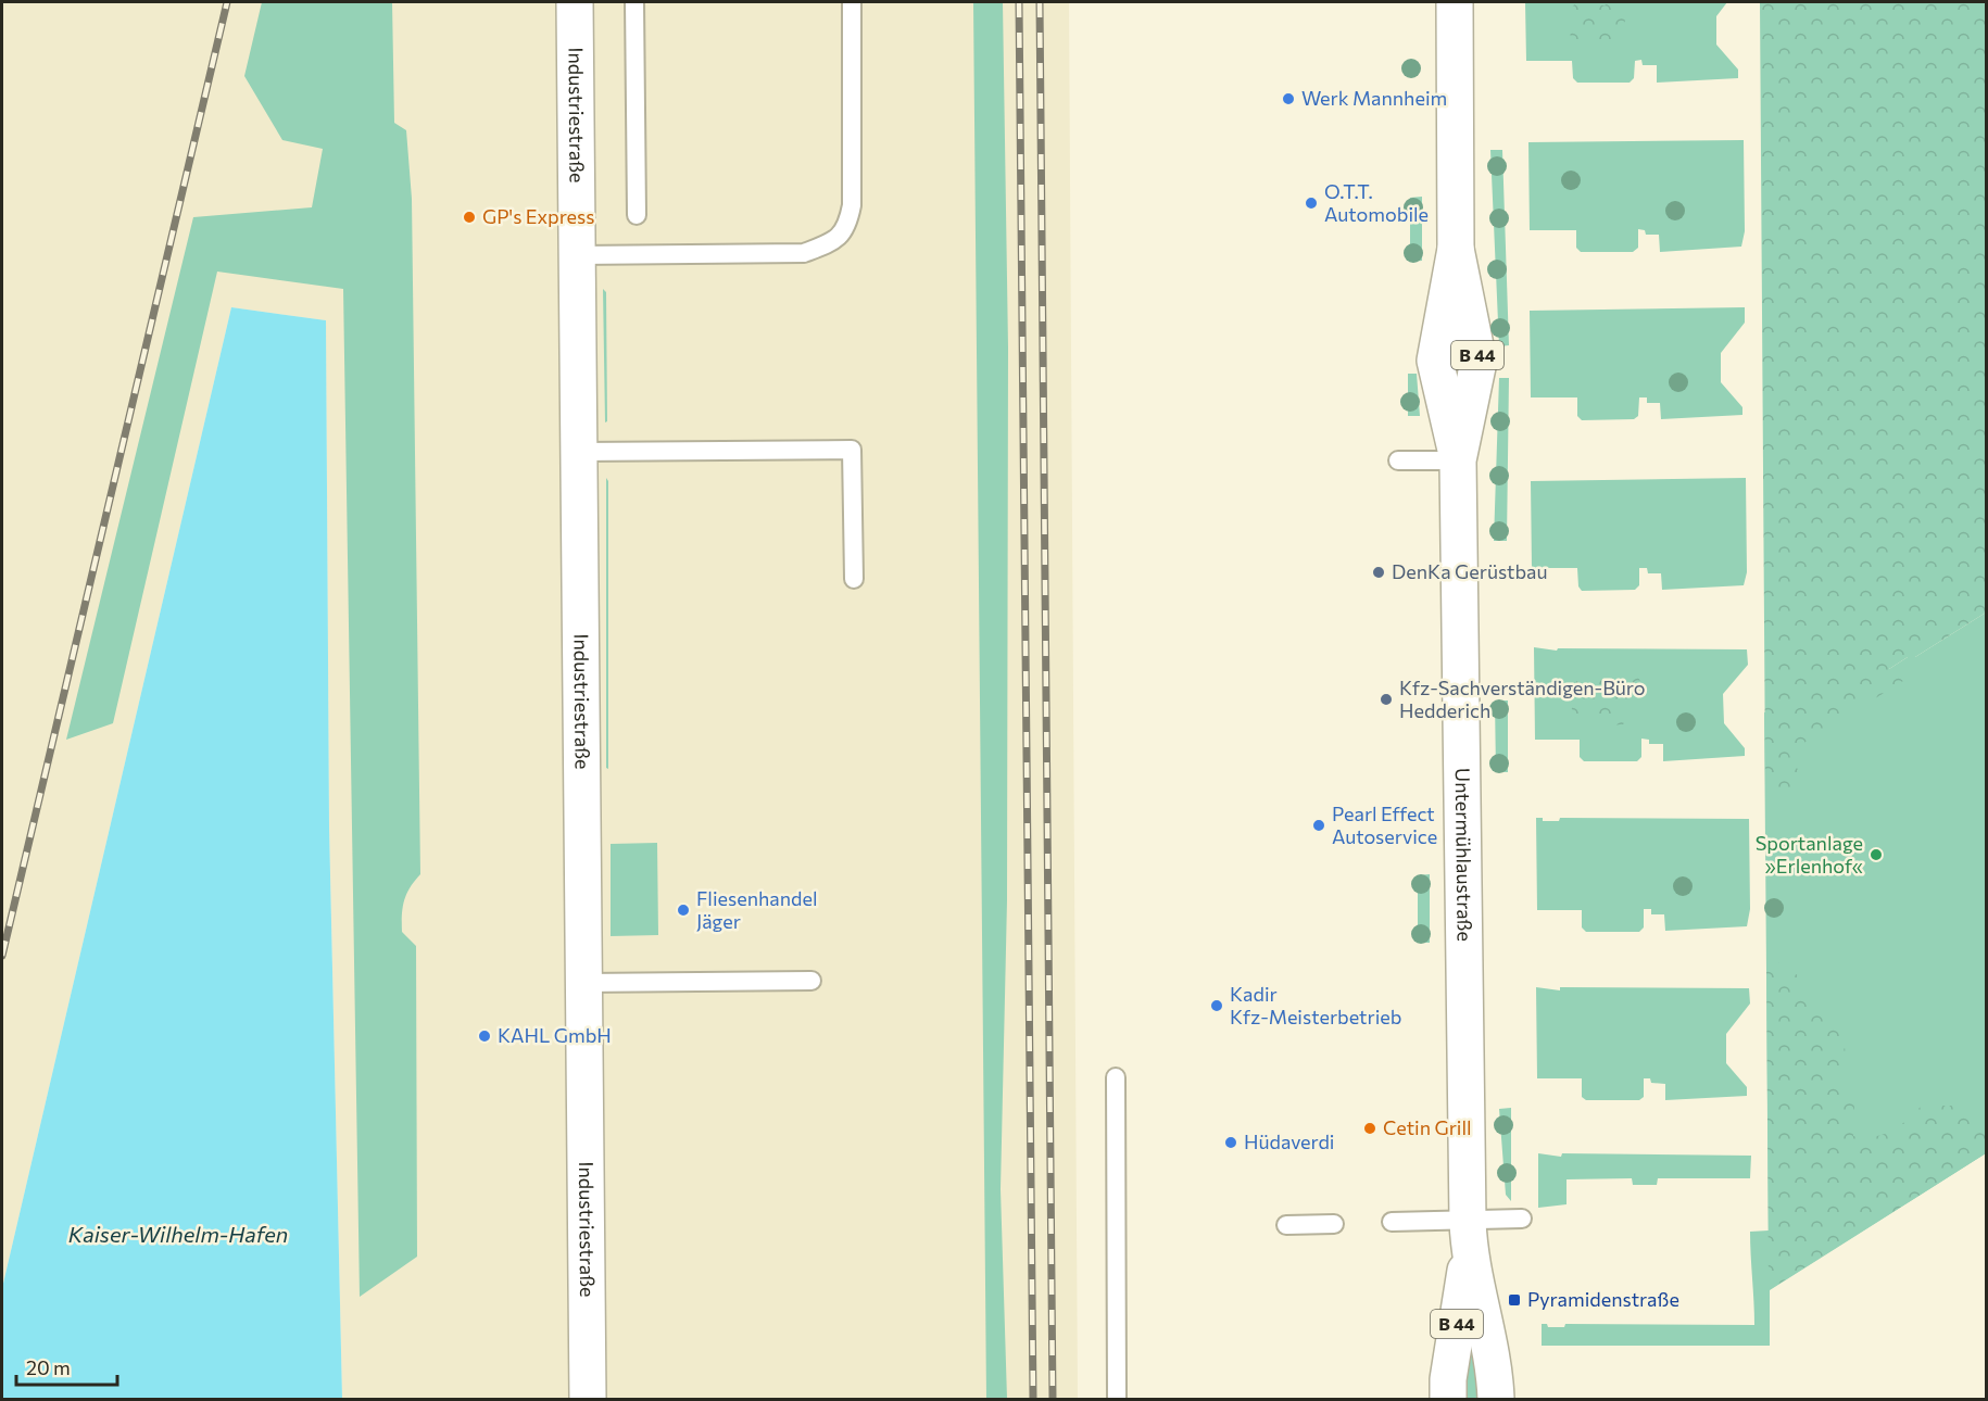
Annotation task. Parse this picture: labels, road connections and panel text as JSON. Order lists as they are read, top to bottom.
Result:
{
  "streets": {
    "main road": ["Industriestraße", "B 44", "Untermühlaustraße"]
  },
  "water": ["Kaiser-Wilhelm-Hafen"],
  "places": {
    "other": [
      "Werk Mannheim",
      "O.T.T. Automobile",
      "GP's Express",
      "DenKa Gerüstbau",
      "Kfz-Sachverständigen-Büro Hedderich",
      "Pearl Effect Autoservice",
      "Sportanlage »Erlenhof«",
      "Fliesenhandel Jäger",
      "Kadir Kfz-Meisterbetrieb",
      "KAHL GmbH",
      "Cetin Grill",
      "Hüdaverdi"
    ],
    "transit": ["Pyramidenstraße"]
  },
  "scale_bar": "20 m"
}
